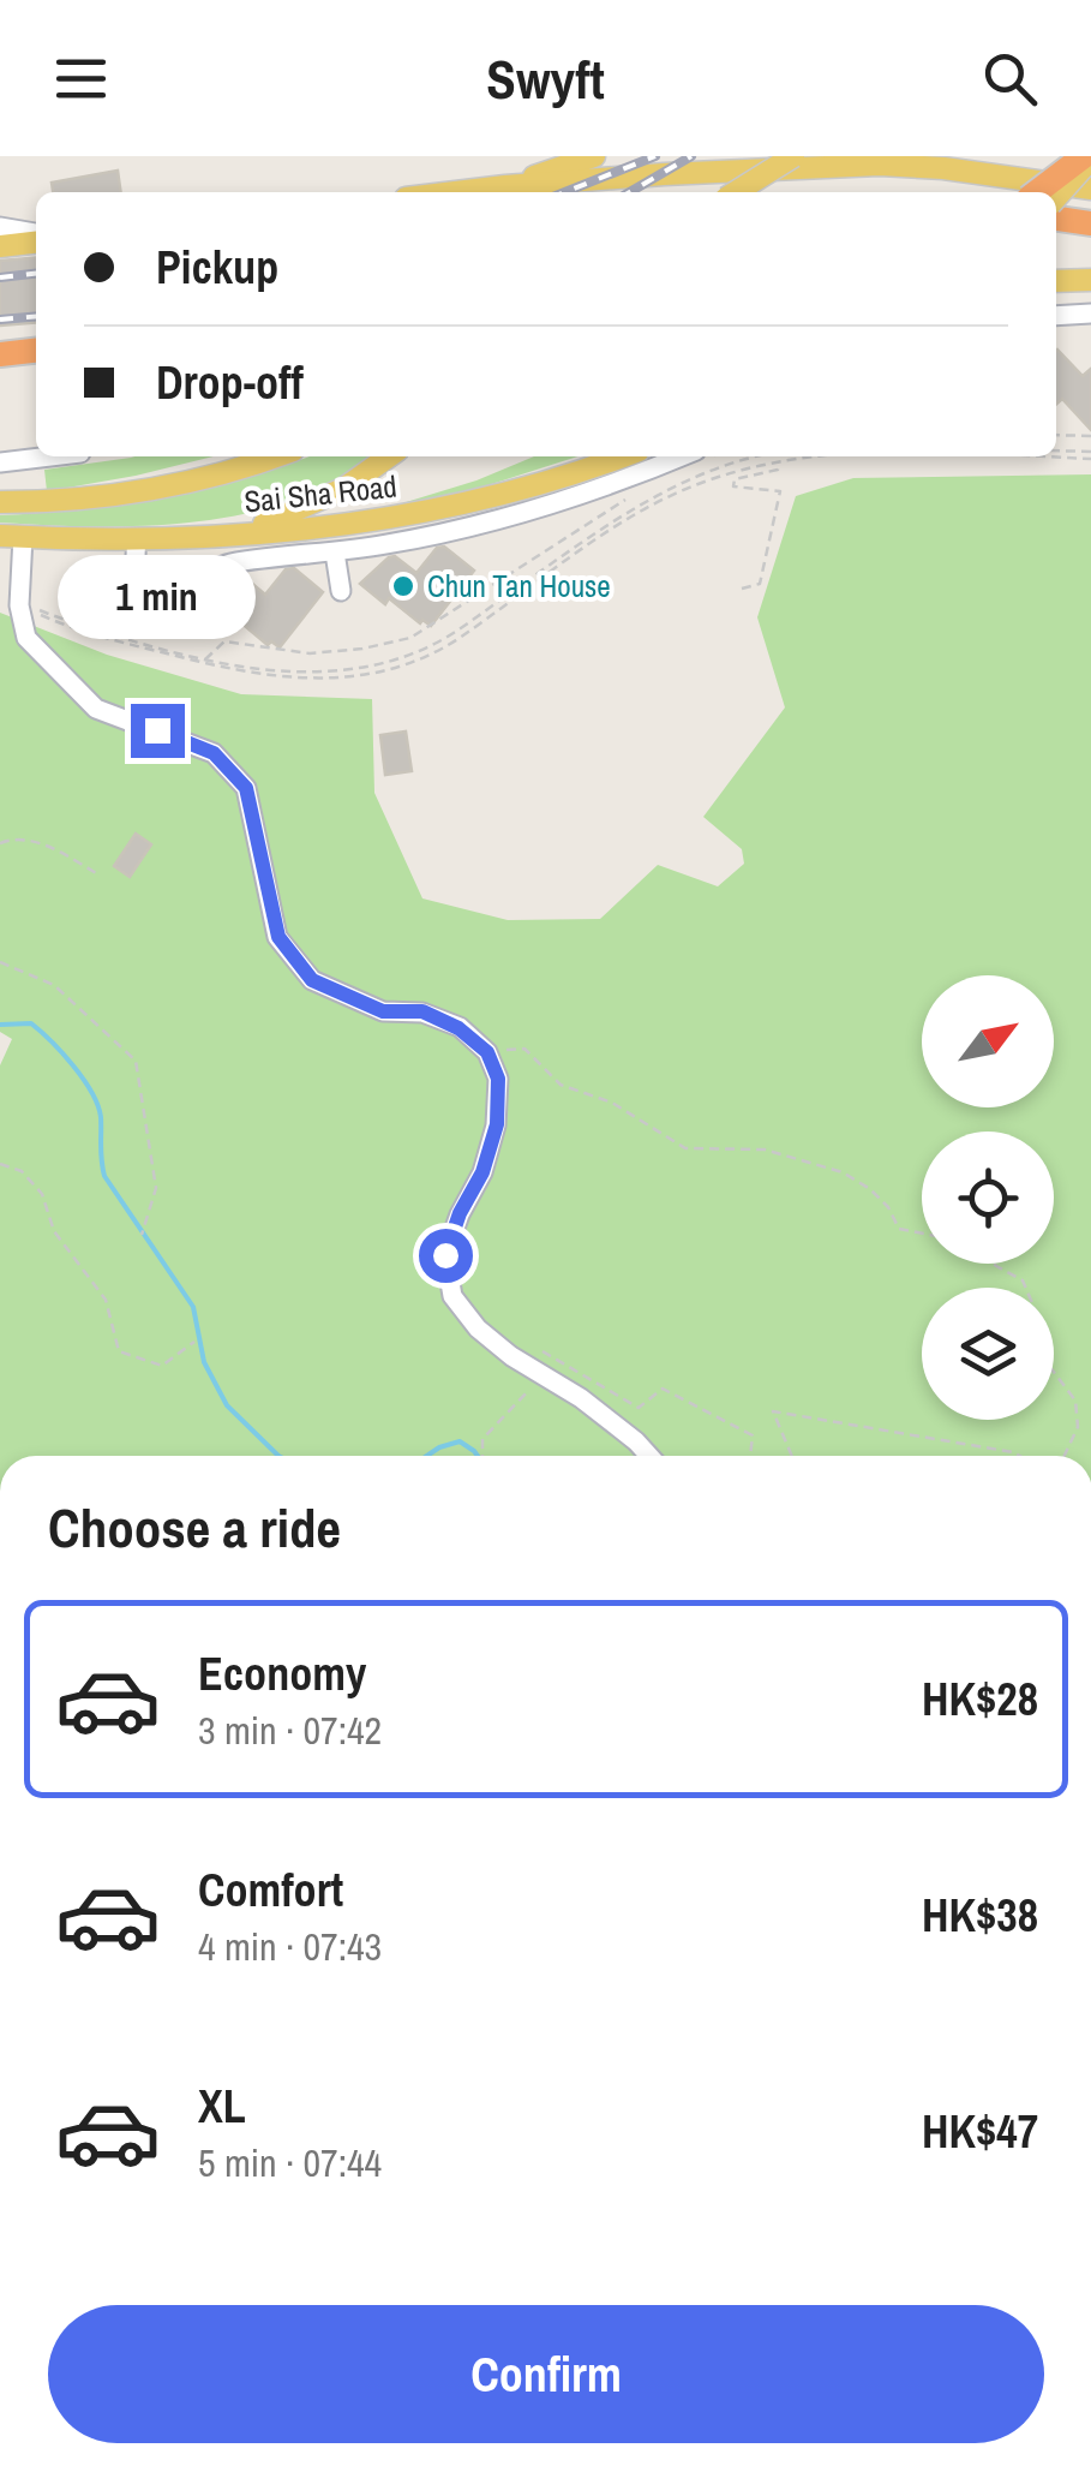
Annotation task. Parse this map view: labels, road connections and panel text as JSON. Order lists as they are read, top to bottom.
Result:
{
  "streets": {
    "main road": ["Sai Sha Road"]
  },
  "places": ["Chun Tan House"],
  "north": "top right",
  "page": {
    "header": "Swyft",
    "banner": ["Pickup", "Drop-off"],
    "bubble": "1 min",
    "heading": "Choose a ride",
    "list": [
      {
        "name": "Economy",
        "note": "3 min · 07:42",
        "value": "HK$28"
      },
      {
        "name": "Comfort",
        "note": "4 min · 07:43",
        "value": "HK$38"
      },
      {
        "name": "XL",
        "note": "5 min · 07:44",
        "value": "HK$47"
      }
    ],
    "buttons": "Confirm"
  }
}
